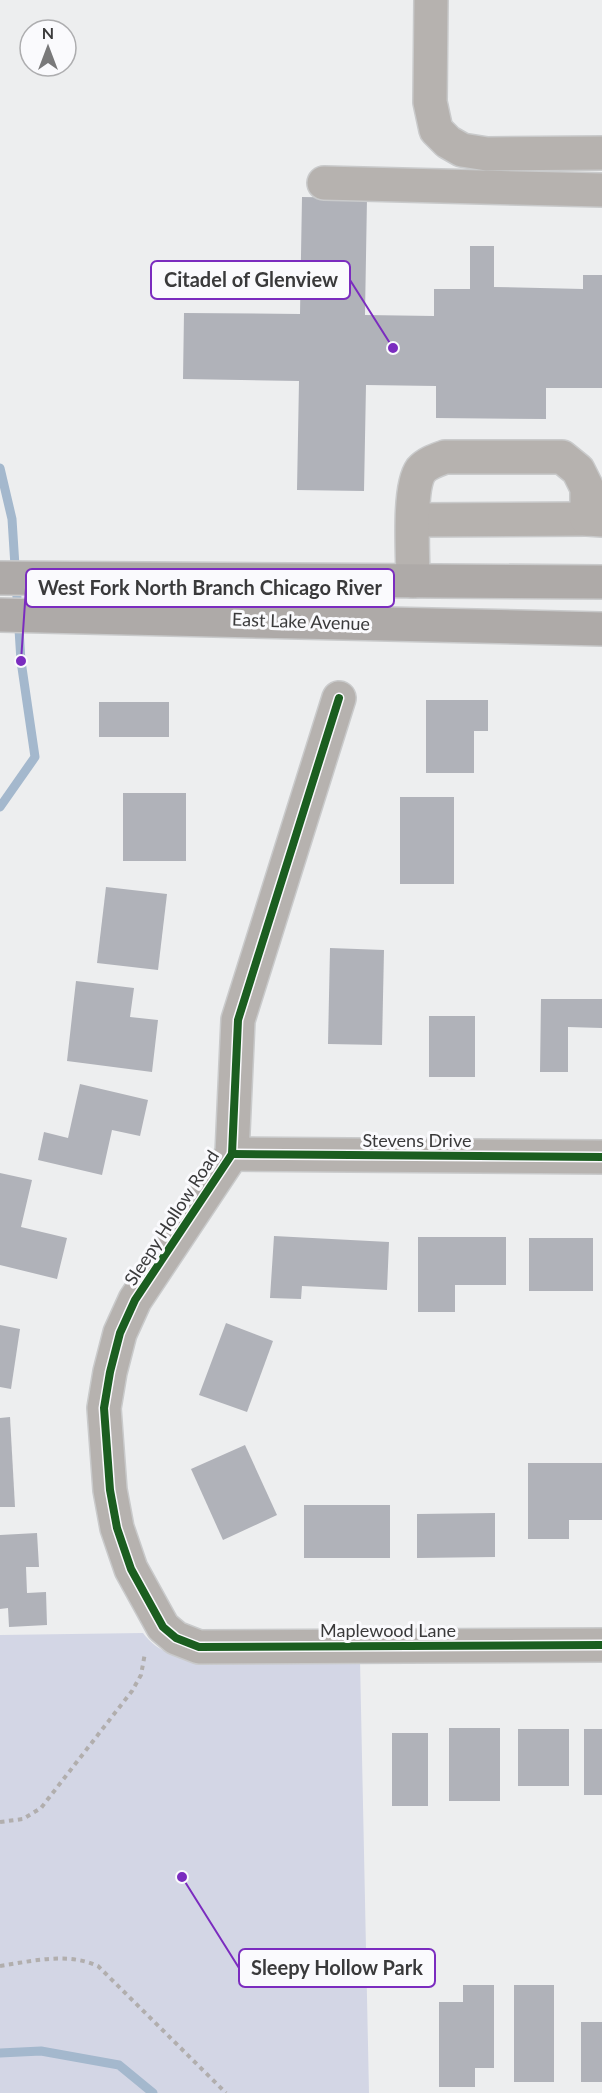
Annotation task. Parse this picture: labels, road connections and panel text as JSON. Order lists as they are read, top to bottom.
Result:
{
  "streets": {
    "main road": ["East Lake Avenue"],
    "street": ["Stevens Drive", "Sleepy Hollow Road", "Maplewood Lane"]
  },
  "crossings": [
    ["Stevens Drive", "Sleepy Hollow Road"],
    ["Sleepy Hollow Road", "Maplewood Lane"]
  ],
  "places": ["Citadel of Glenview", "West Fork North Branch Chicago River", "Sleepy Hollow Park"],
  "north": "top"
}
